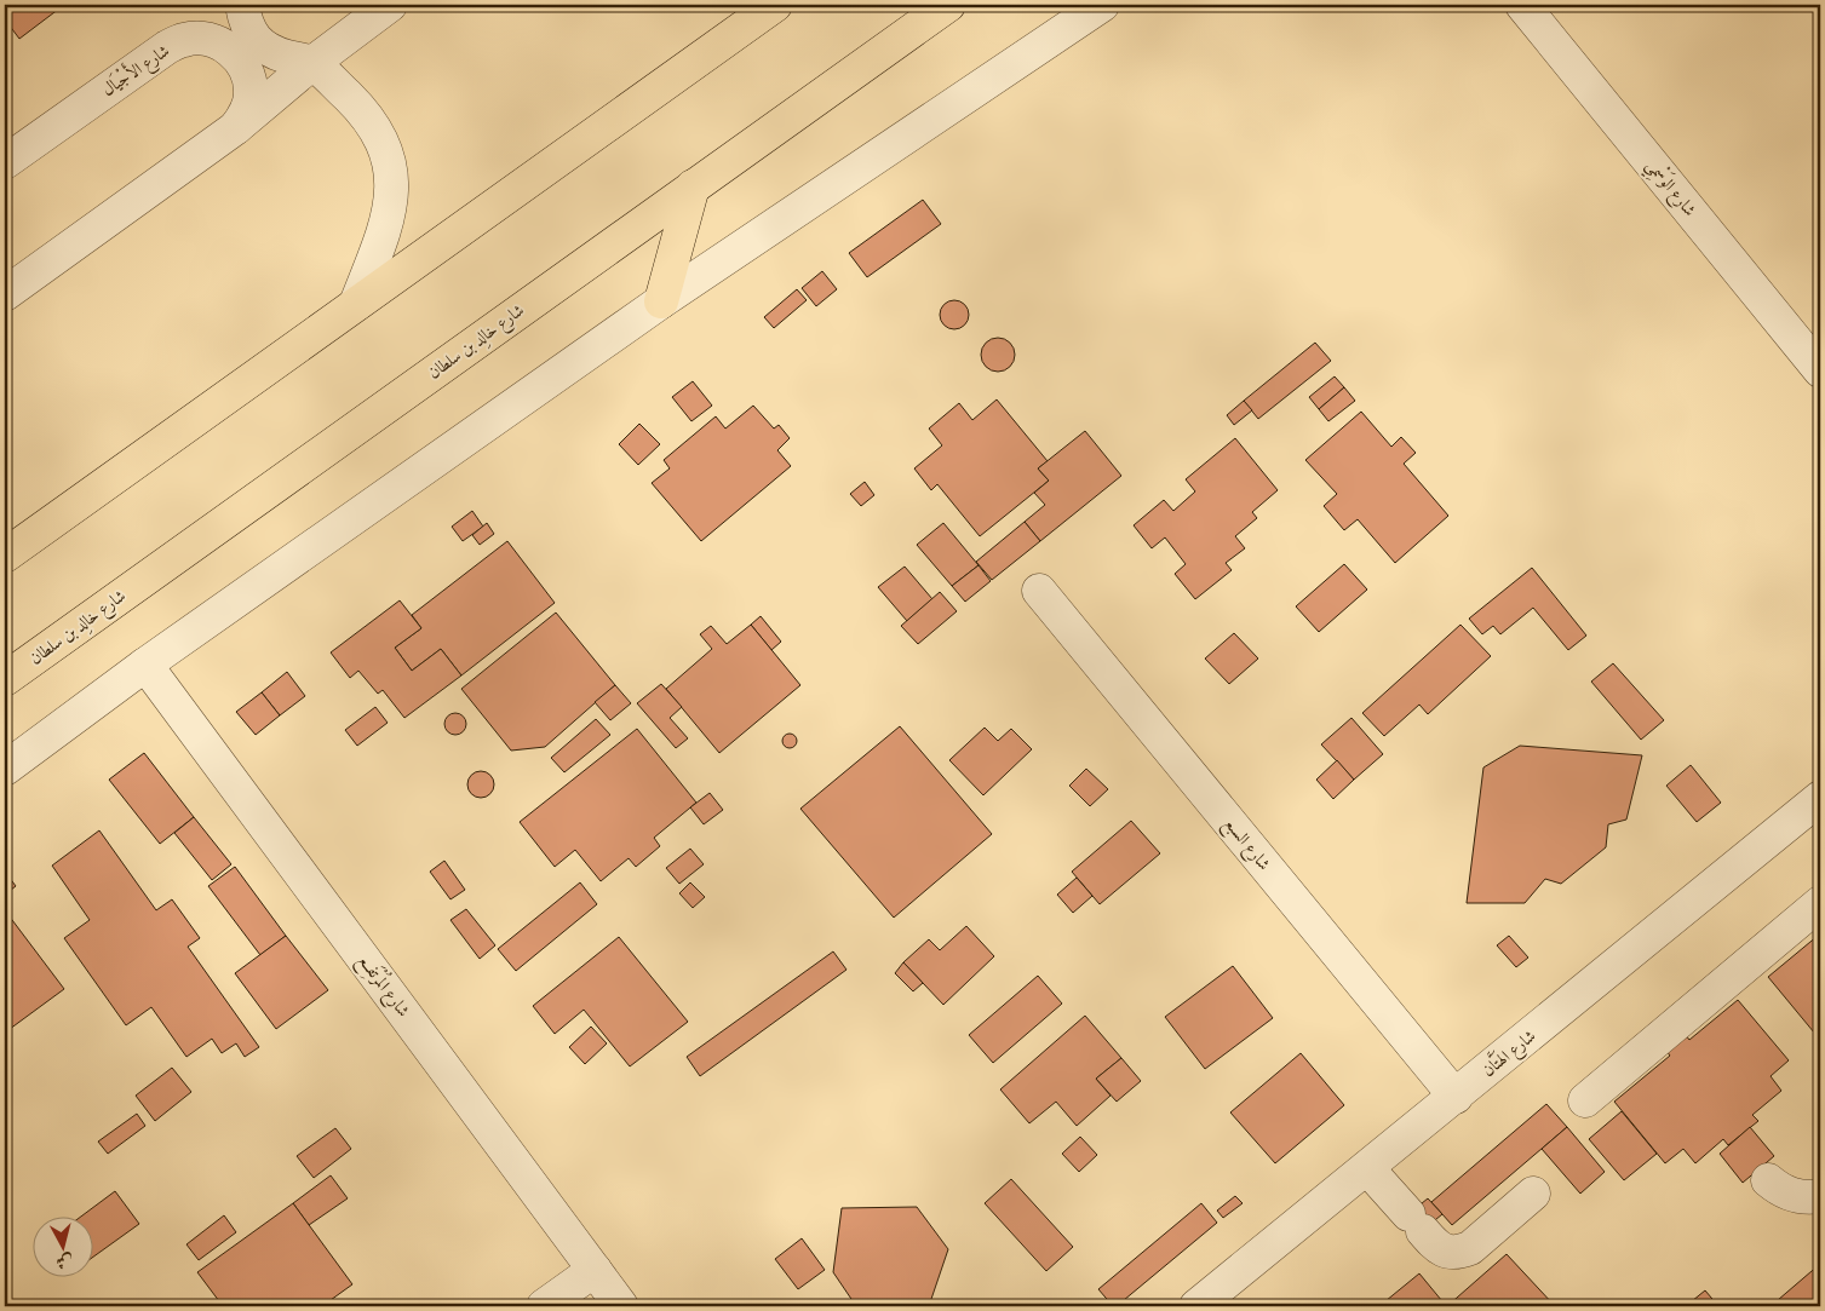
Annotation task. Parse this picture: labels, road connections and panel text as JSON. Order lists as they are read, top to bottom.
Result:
{
  "streets": {
    "main road": ["شارع خالِد بن سلطان"],
    "street": [
      "شارع الأَجْيَال",
      "شارع الوَسْمِي",
      "شارع السبع",
      "شارع المُرْتَفِع",
      "شارع الهَتَّان"
    ]
  },
  "crossings": [
    ["شارع السبع", "شارع الهَتَّان"]
  ],
  "north": "bottom"
}
